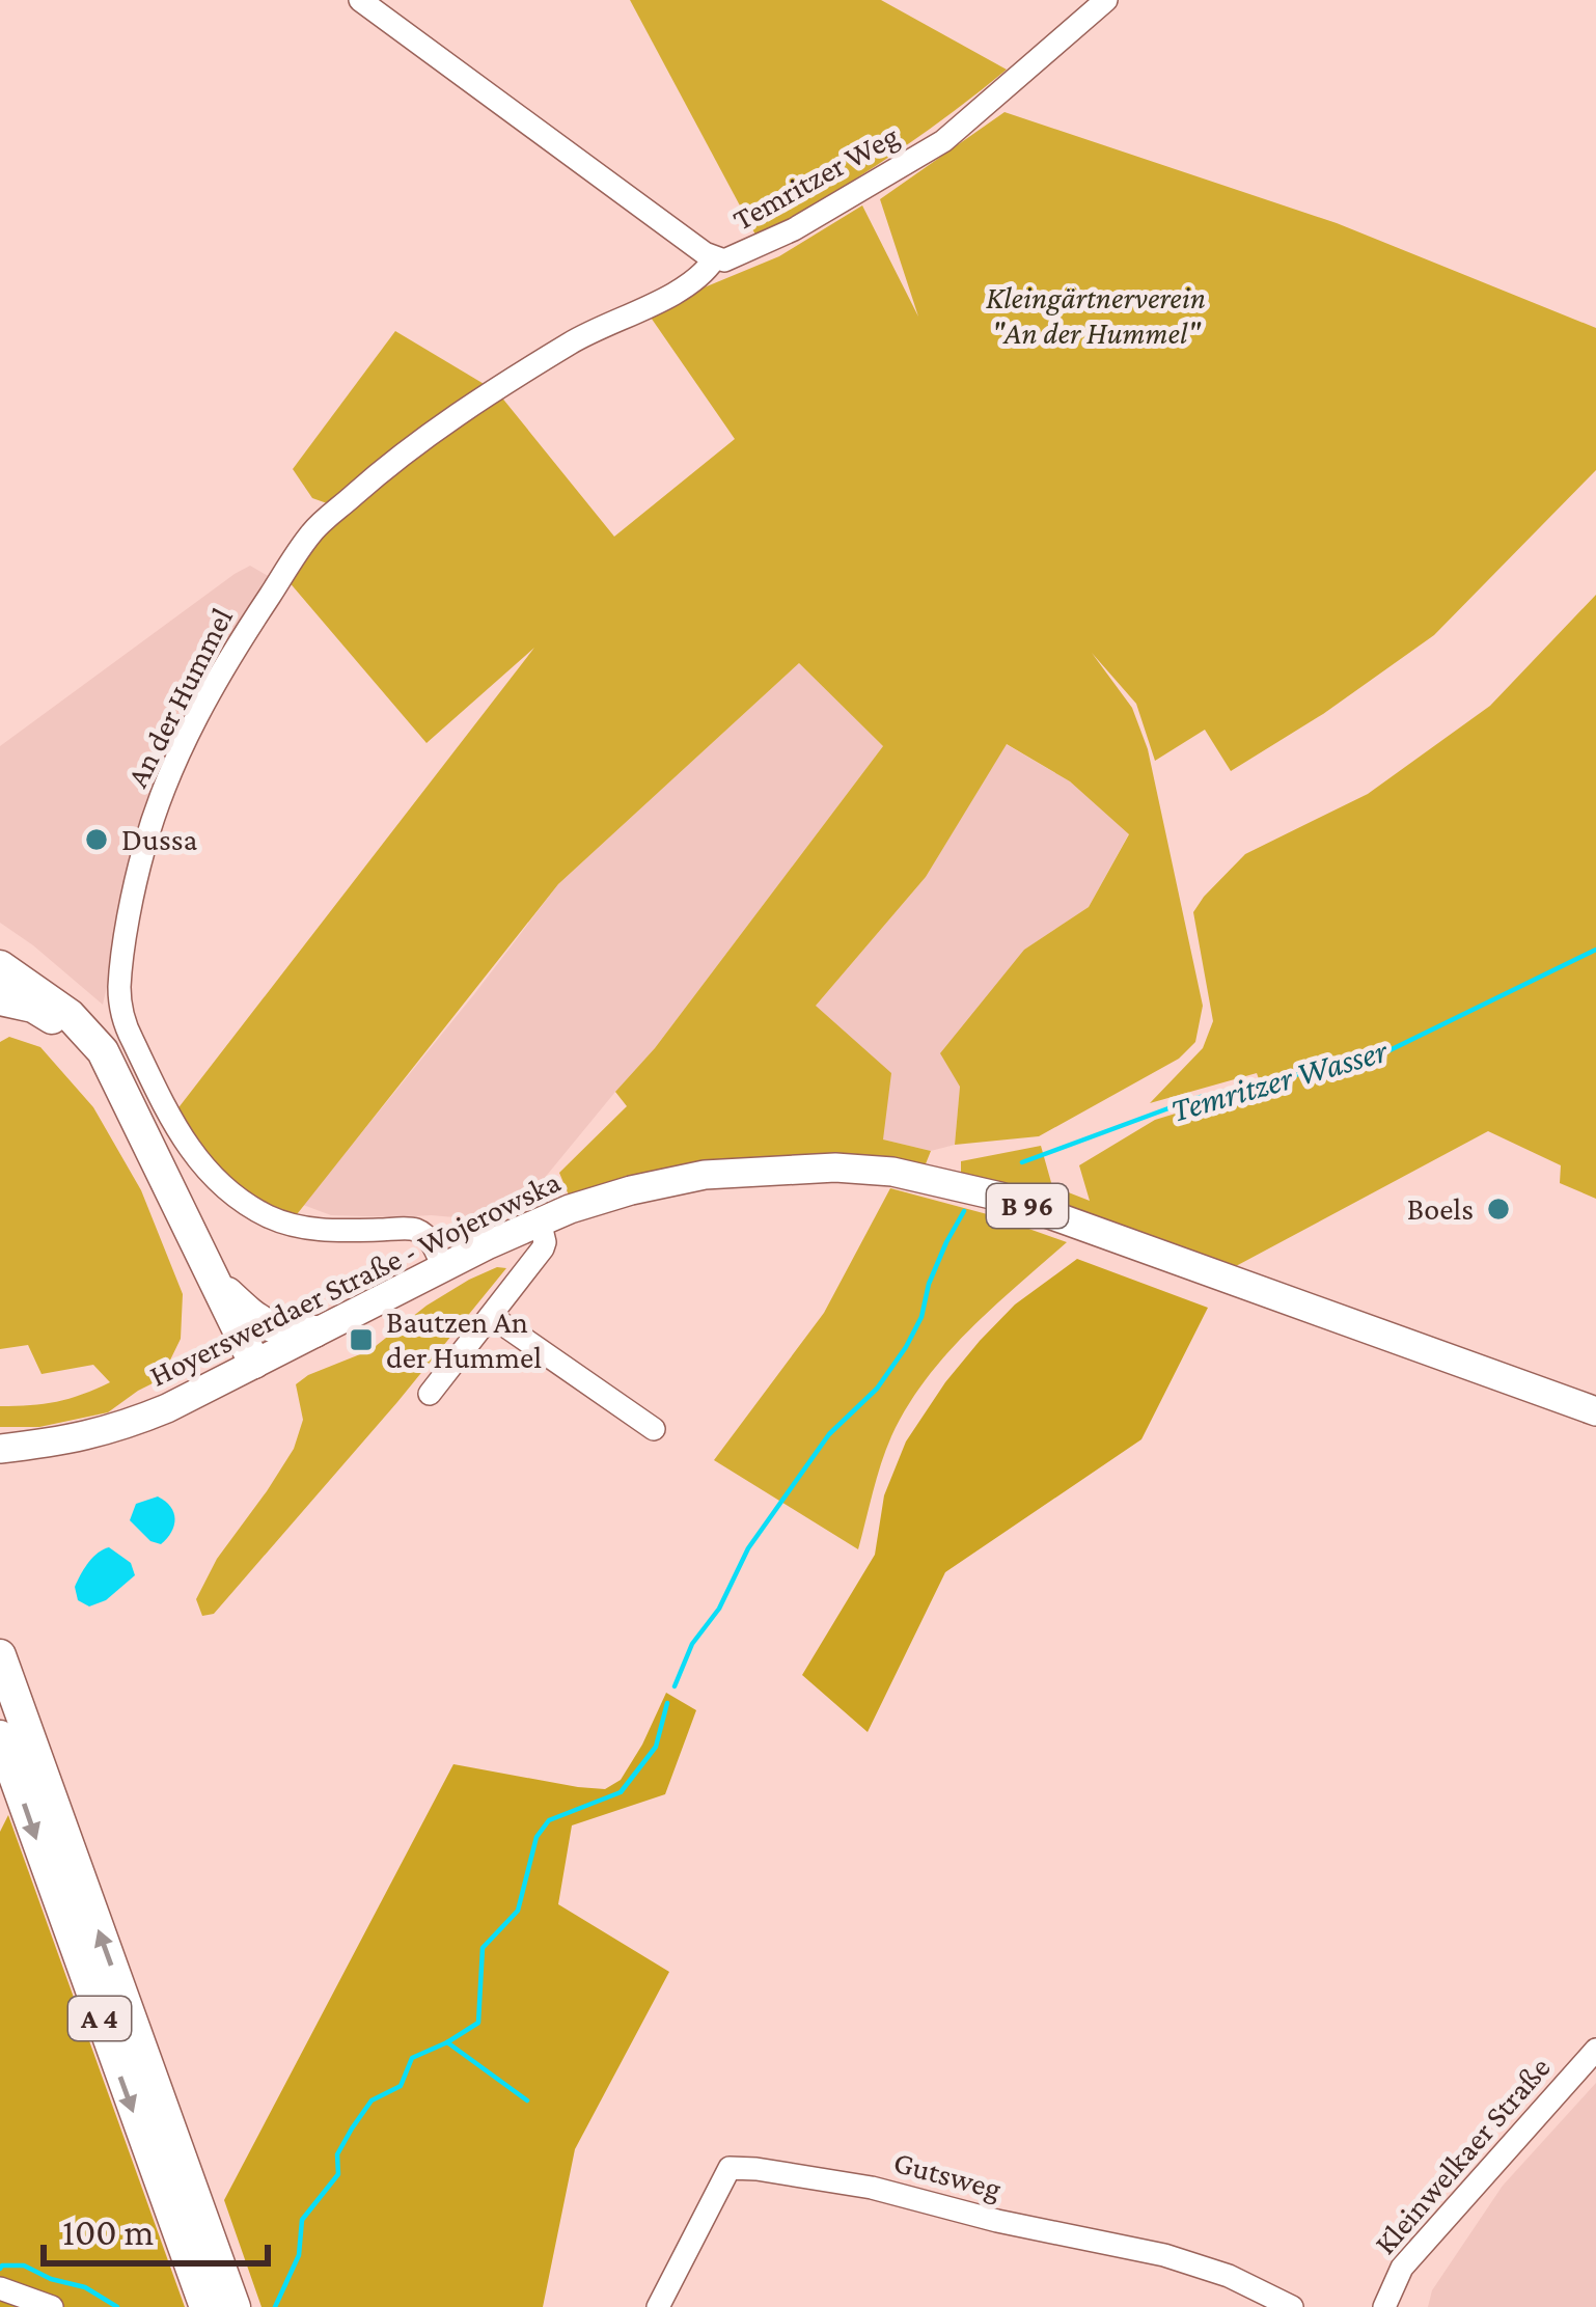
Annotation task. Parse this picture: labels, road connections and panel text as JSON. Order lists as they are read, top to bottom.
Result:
{
  "streets": {
    "highway": ["A 4"],
    "main road": ["B 96", "Hoyerswerdaer Straße - Wojerowska"],
    "street": [
      "Temritzer Weg",
      "An der Hummel",
      "Kleinwelkaer Straße",
      "Gutsweg"
    ]
  },
  "crossings": [
    ["Temritzer Weg", "An der Hummel"],
    ["An der Hummel", "Hoyerswerdaer Straße - Wojerowska"]
  ],
  "water": ["Temritzer Wasser"],
  "parks": ["Kleingärtnerverein \"An der Hummel\""],
  "places": {
    "other": ["Dussa", "Boels"],
    "transit": ["Bautzen An der Hummel"]
  },
  "scale_bar": "100 m"
}
